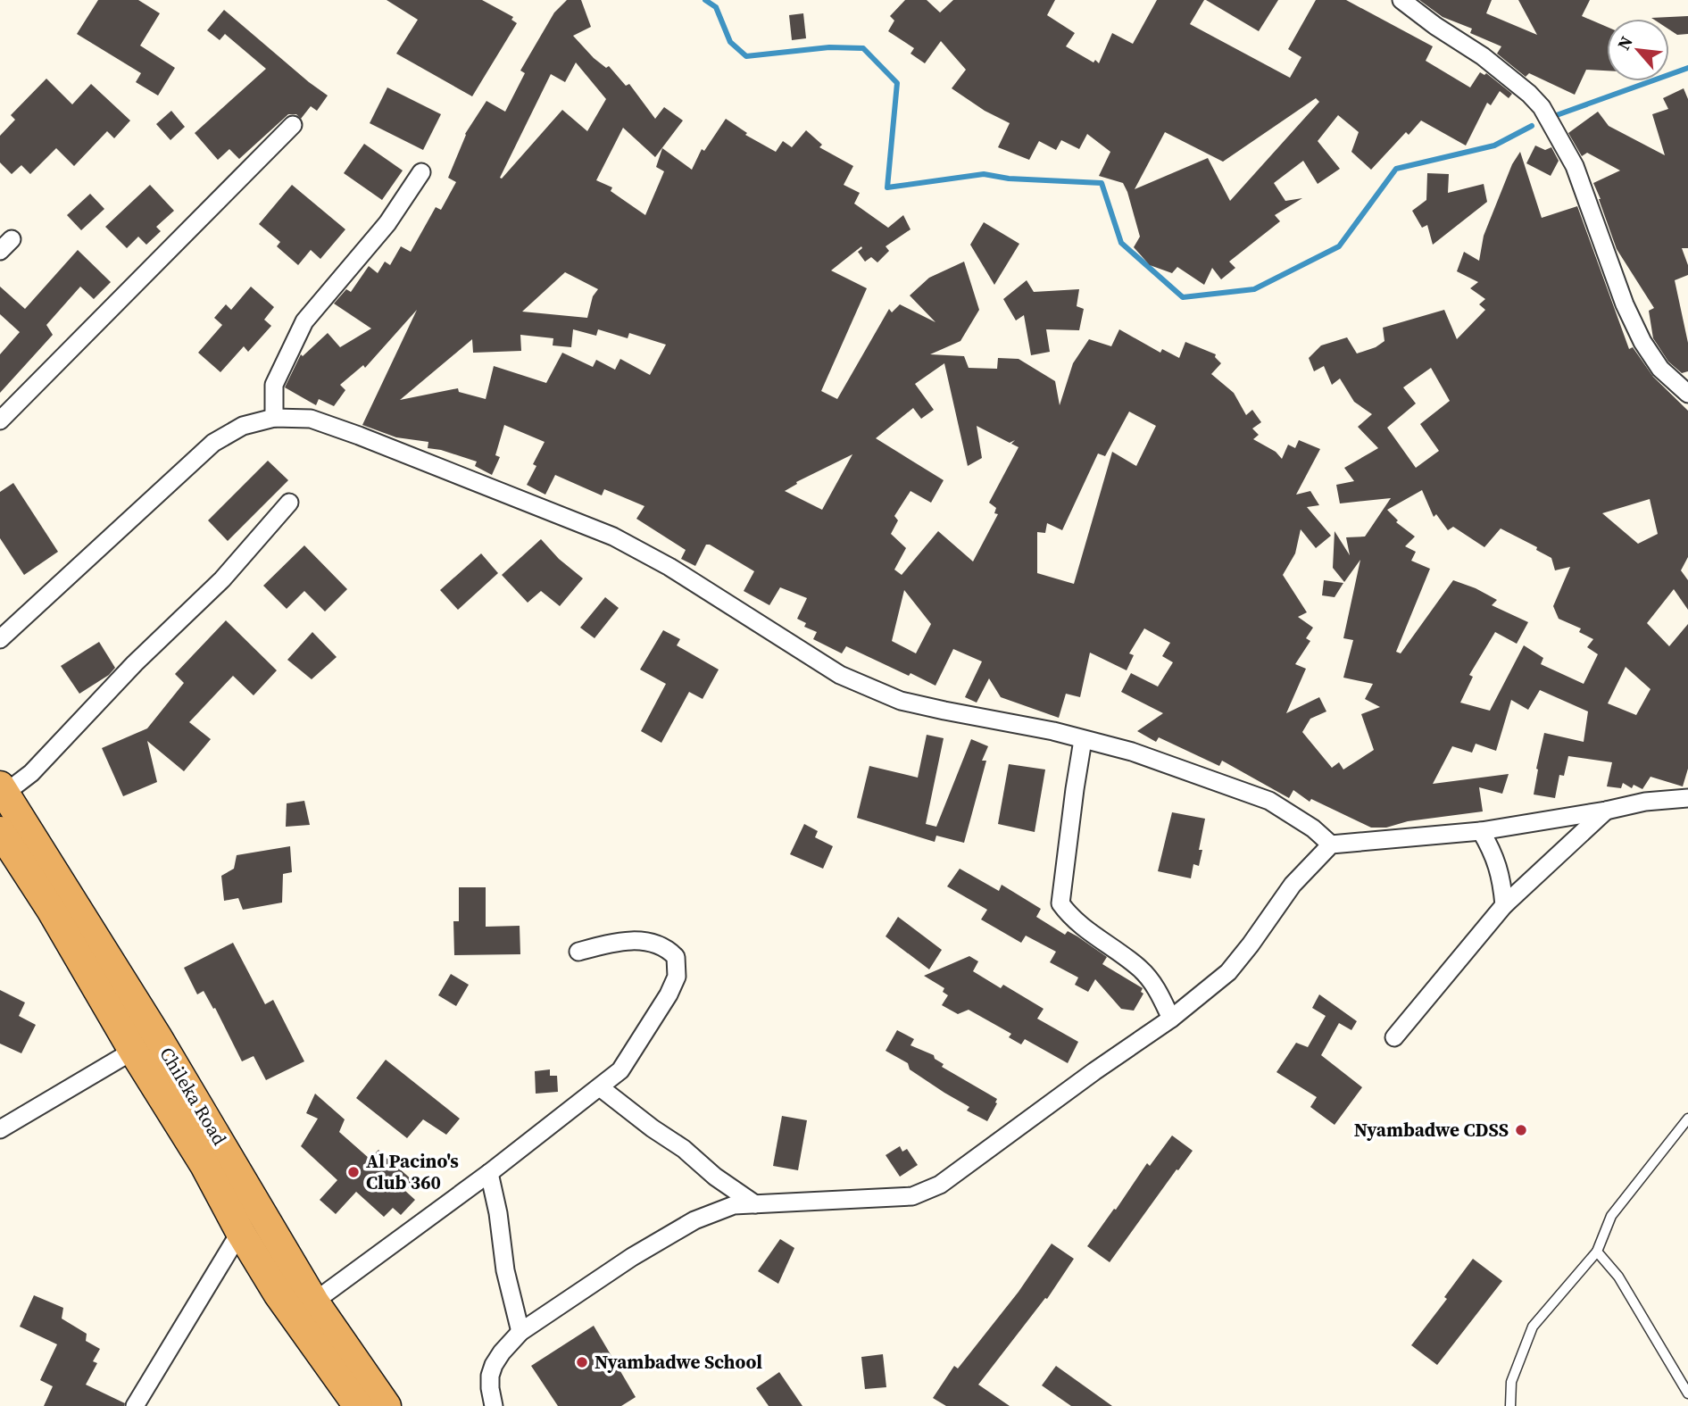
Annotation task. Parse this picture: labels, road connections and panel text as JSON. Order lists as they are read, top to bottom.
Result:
{
  "streets": {
    "highway": ["Chileka Road"]
  },
  "places": ["Nyambadwe CDSS", "Al Pacino's Club 360", "Nyambadwe School"],
  "north": "top left"
}
